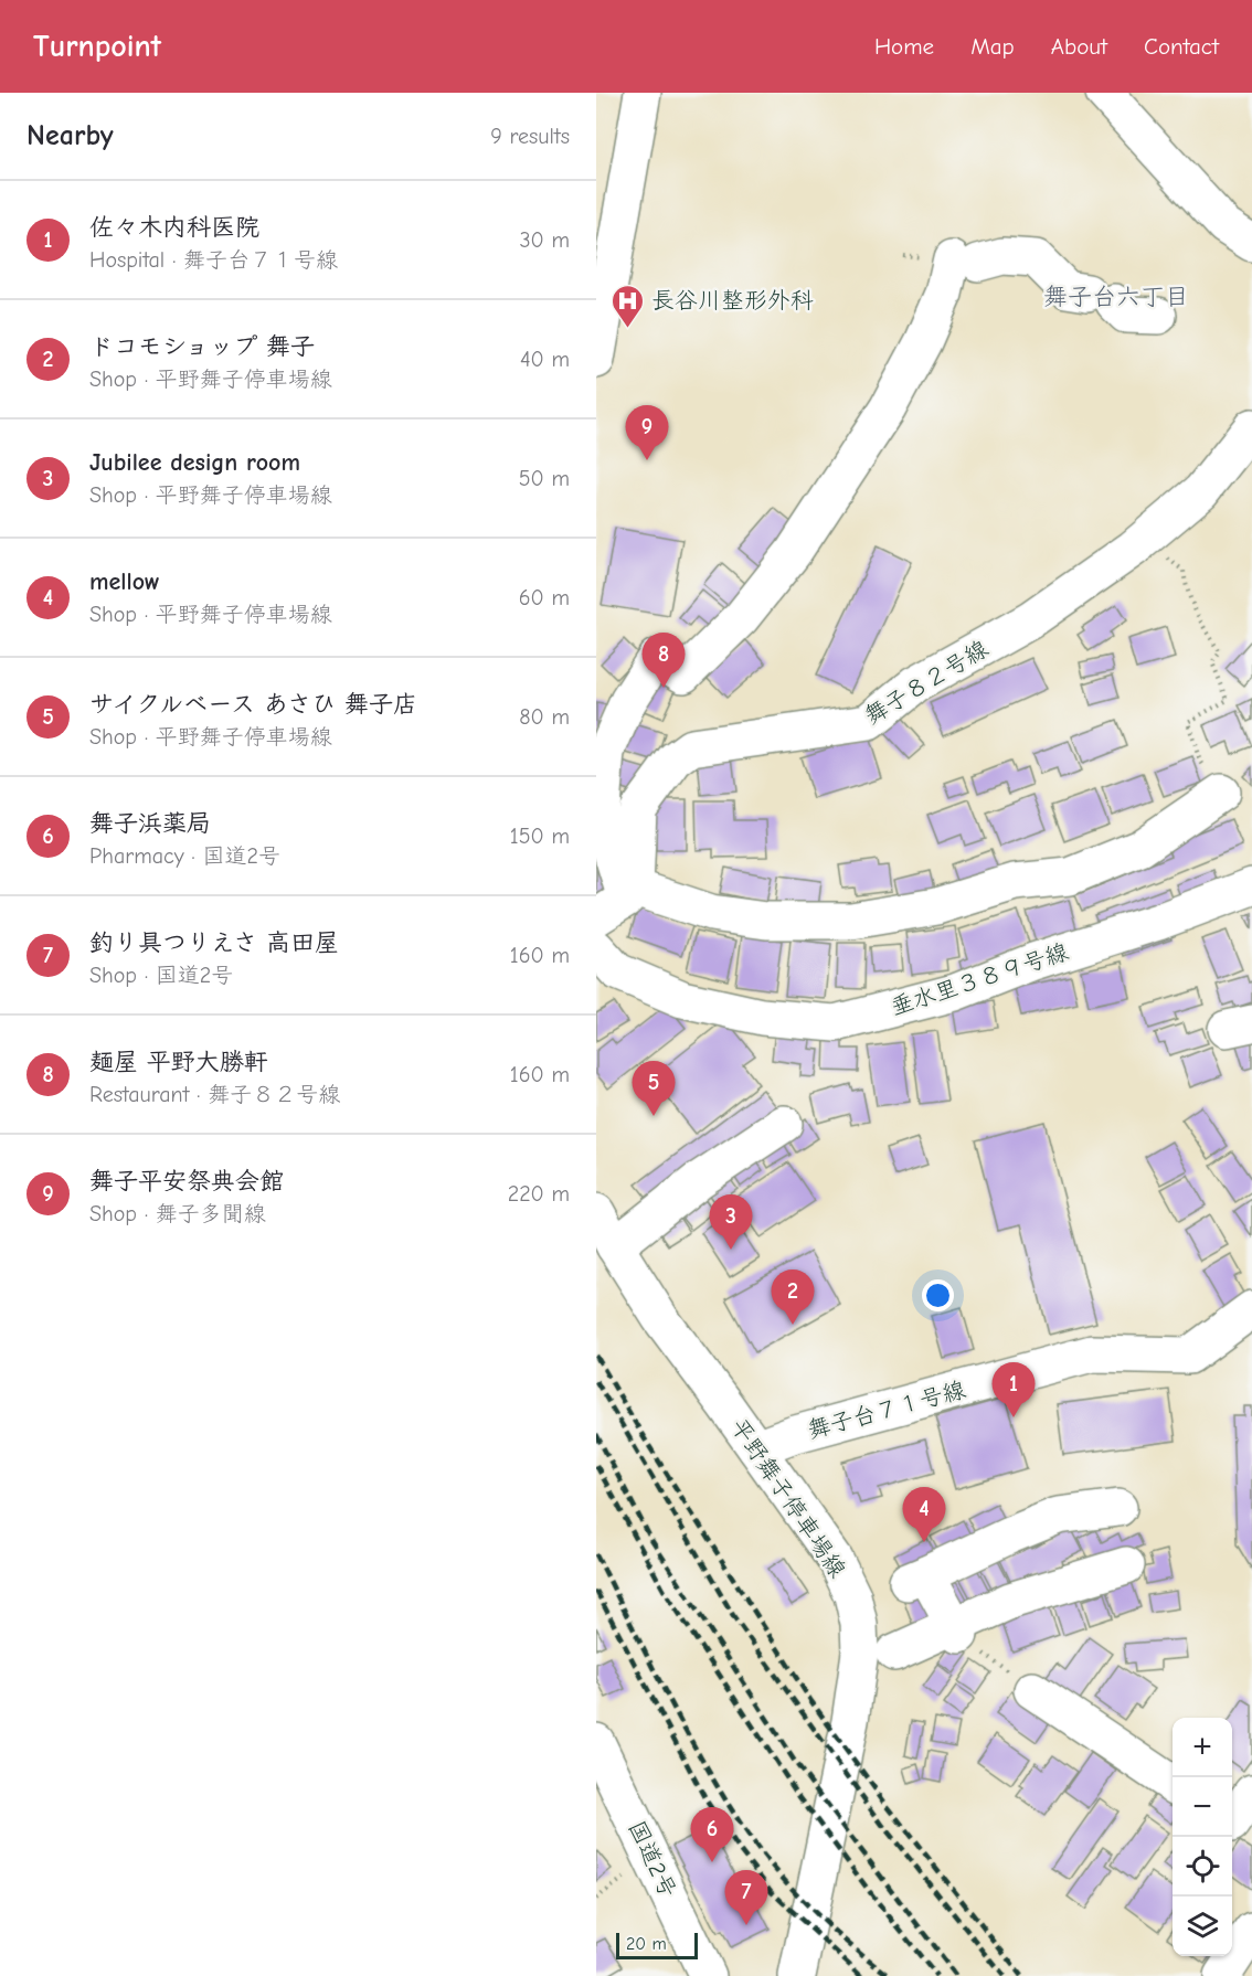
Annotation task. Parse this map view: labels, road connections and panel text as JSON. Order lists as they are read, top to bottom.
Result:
{
  "streets": {
    "main road": [
      "舞子８２号線",
      "垂水里３８９号線",
      "舞子台７１号線",
      "平野舞子停車場線",
      "国道2号"
    ]
  },
  "crossings": [
    ["舞子台７１号線", "平野舞子停車場線"]
  ],
  "districts": ["舞子台六丁目"],
  "places": {
    "hospital": ["長谷川整形外科"]
  },
  "scale_bar": "20 m",
  "page": {
    "header": "Turnpoint",
    "nav": [
      "Home",
      "Map",
      "About",
      "Contact"
    ],
    "heading": ["Nearby", "9 results"],
    "list": [
      {
        "mark": "1",
        "name": "佐々木内科医院",
        "note": "Hospital · 舞子台７１号線",
        "value": "30 m"
      },
      {
        "mark": "2",
        "name": "ドコモショップ 舞子",
        "note": "Shop · 平野舞子停車場線",
        "value": "40 m"
      },
      {
        "mark": "3",
        "name": "Jubilee design room",
        "note": "Shop · 平野舞子停車場線",
        "value": "50 m"
      },
      {
        "mark": "4",
        "name": "mellow",
        "note": "Shop · 平野舞子停車場線",
        "value": "60 m"
      },
      {
        "mark": "5",
        "name": "サイクルベース あさひ 舞子店",
        "note": "Shop · 平野舞子停車場線",
        "value": "80 m"
      },
      {
        "mark": "6",
        "name": "舞子浜薬局",
        "note": "Pharmacy · 国道2号",
        "value": "150 m"
      },
      {
        "mark": "7",
        "name": "釣り具つりえさ 高田屋",
        "note": "Shop · 国道2号",
        "value": "160 m"
      },
      {
        "mark": "8",
        "name": "麺屋 平野大勝軒",
        "note": "Restaurant · 舞子８２号線",
        "value": "160 m"
      },
      {
        "mark": "9",
        "name": "舞子平安祭典会館",
        "note": "Shop · 舞子多聞線",
        "value": "220 m"
      }
    ],
    "pins": [
      "9",
      "8",
      "5",
      "3",
      "2",
      "1",
      "4",
      "6",
      "7"
    ],
    "map_buttons": ["+", "−"],
    "scale": "20 m"
  }
}
